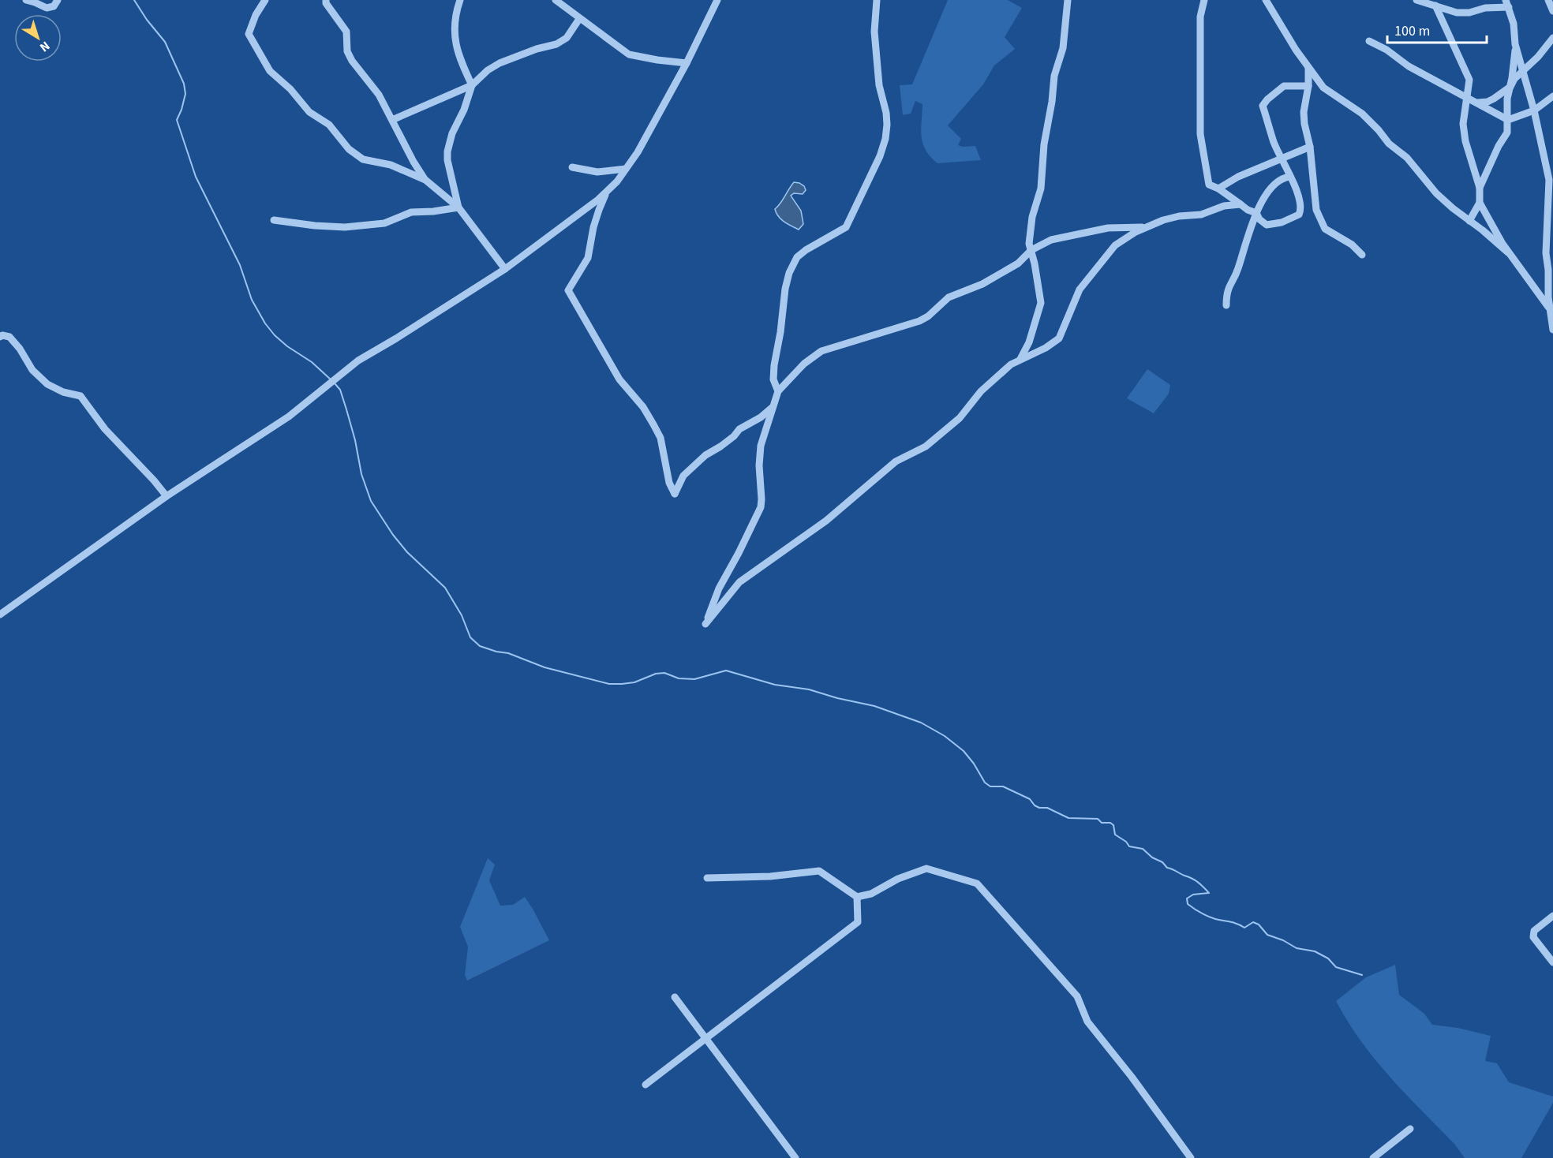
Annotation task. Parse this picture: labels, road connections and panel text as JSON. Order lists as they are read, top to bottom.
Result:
{
  "scale_bar": "100 m",
  "north": "bottom right"
}
